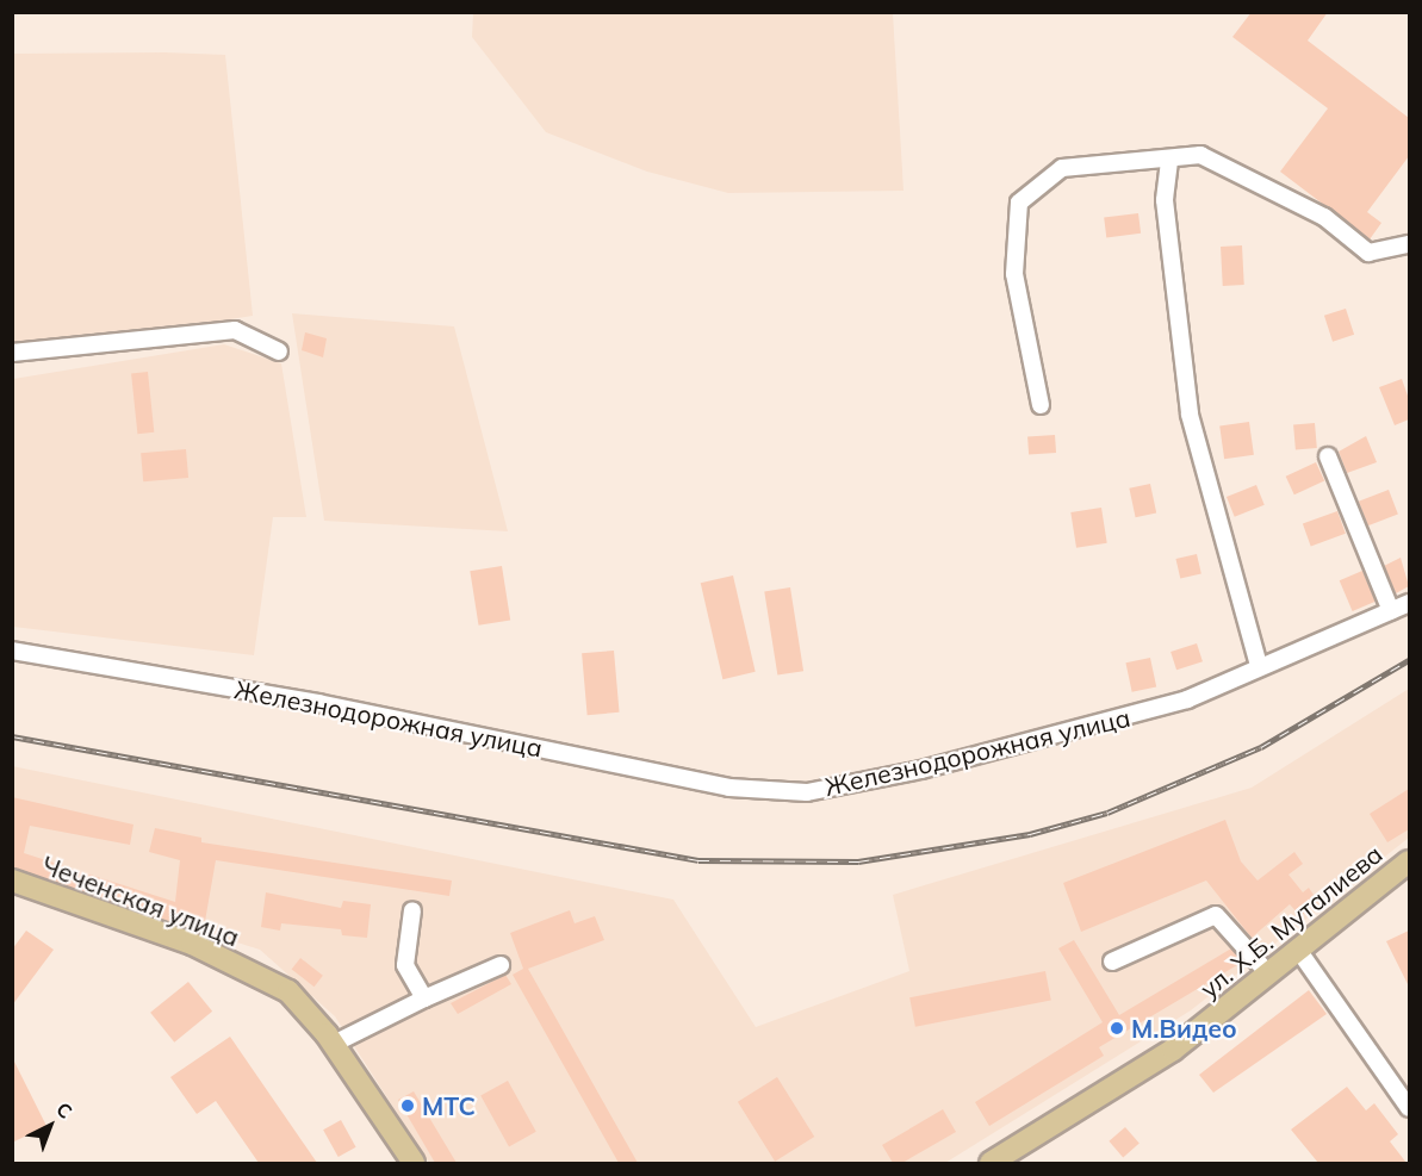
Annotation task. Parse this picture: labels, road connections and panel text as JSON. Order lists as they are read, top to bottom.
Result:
{
  "streets": {
    "main road": ["Чеченская улица", "ул. Х.Б. Муталиева"],
    "street": ["Железнодорожная улица"]
  },
  "places": ["М.Видео", "МТС"],
  "north": "top right"
}
